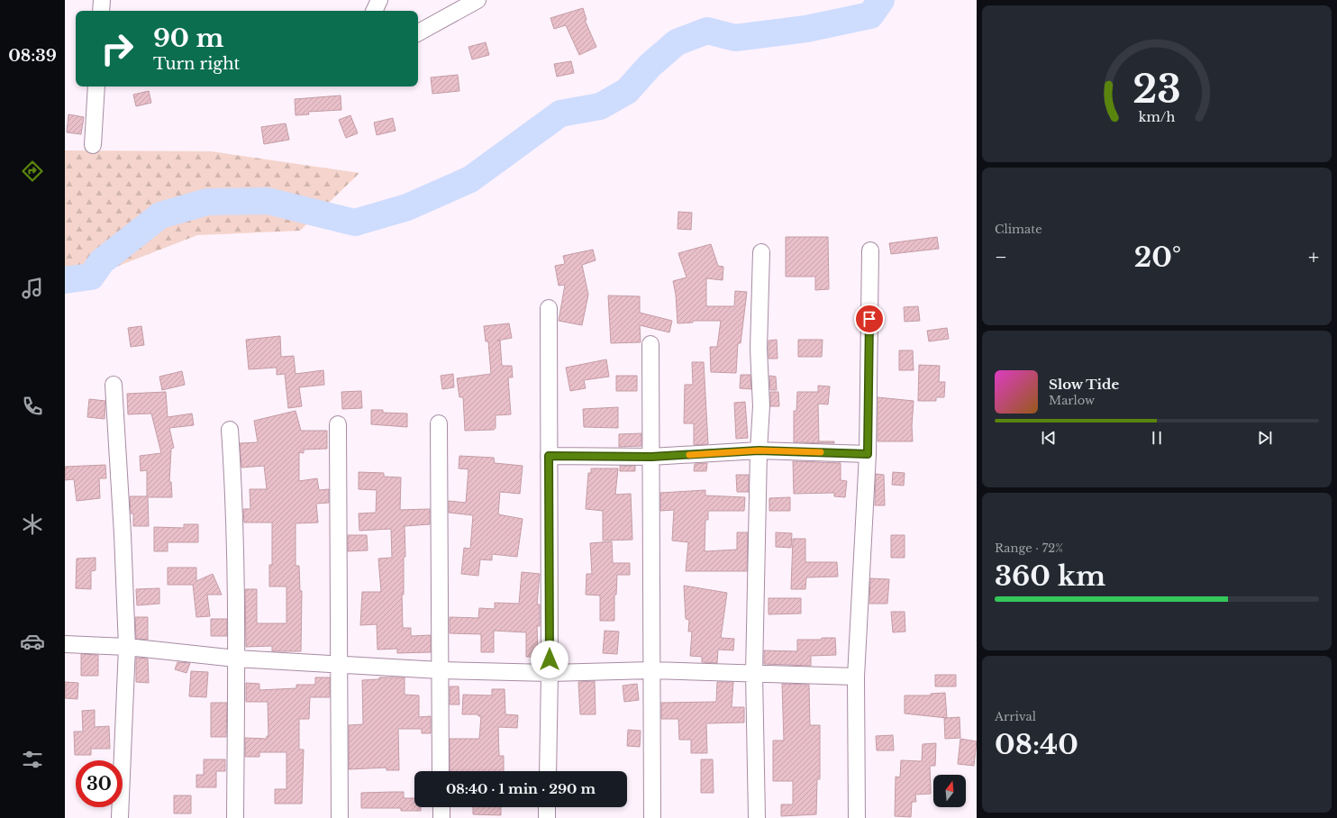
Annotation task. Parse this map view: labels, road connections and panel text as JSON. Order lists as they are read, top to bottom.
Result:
{
  "north": "top",
  "page": {
    "tabs": "08:39",
    "turn": ["90 m", "Turn right"],
    "tile": [
      "Climate",
      ["Range · 72%", "360 km"],
      ["Arrival", "08:40"]
    ],
    "heat": ["−", "20°", "+"],
    "song": ["Slow Tide", "Marlow"],
    "limit": "30",
    "trip": "08:40 · 1 min · 290 m",
    "gauge": ["23", "km/h"]
  }
}
